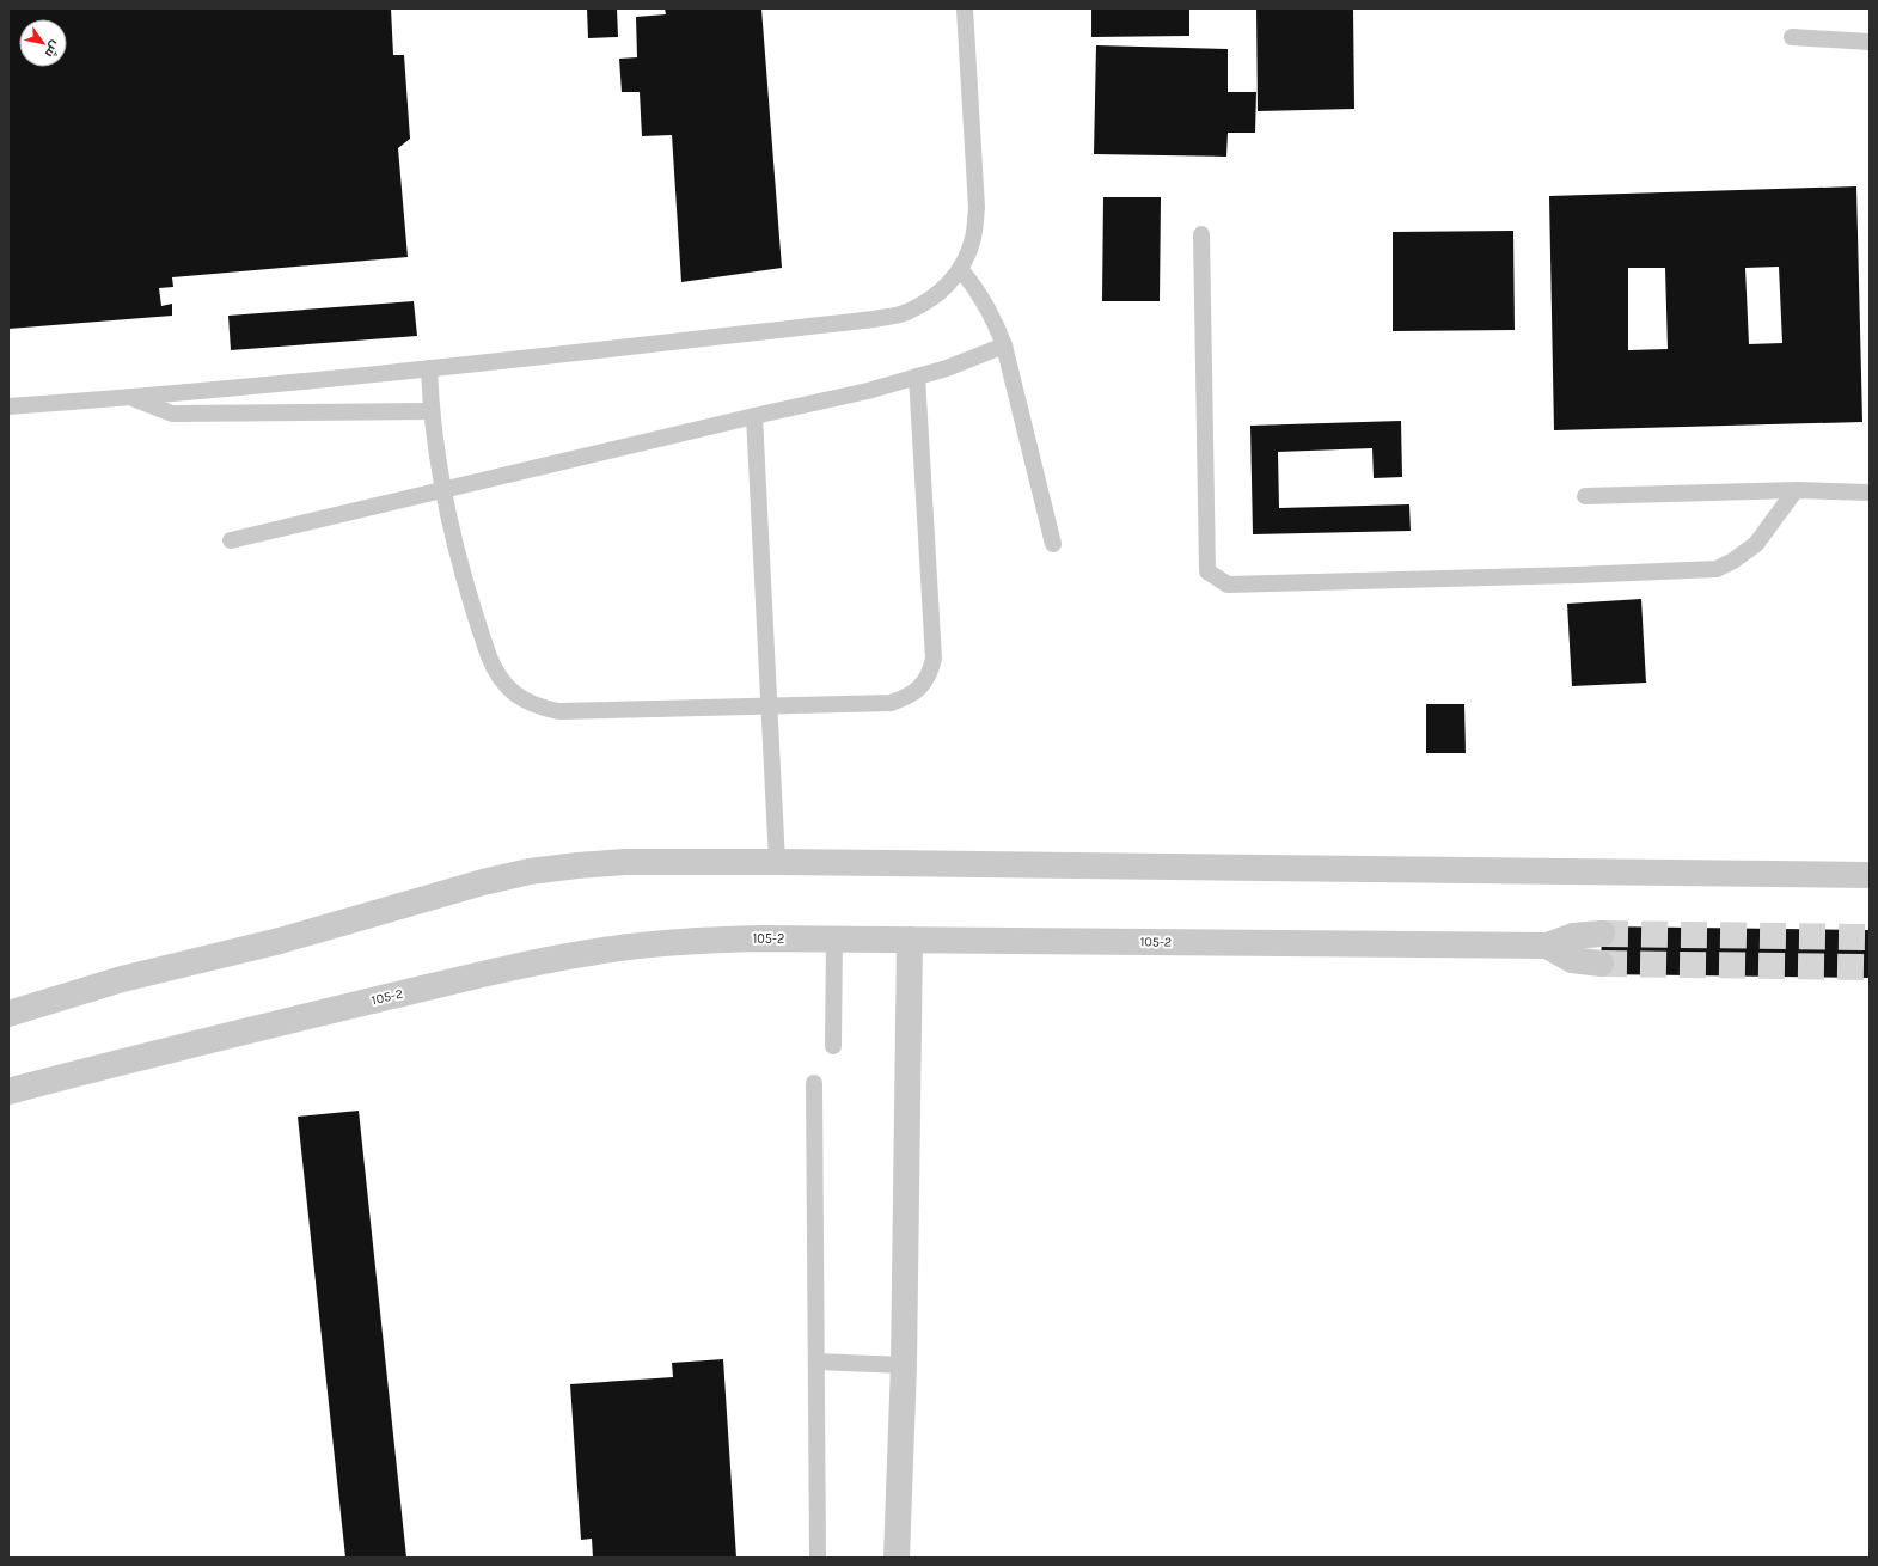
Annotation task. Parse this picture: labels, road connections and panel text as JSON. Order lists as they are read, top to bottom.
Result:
{
  "streets": {
    "street": ["105-2"]
  },
  "north": "bottom right"
}
